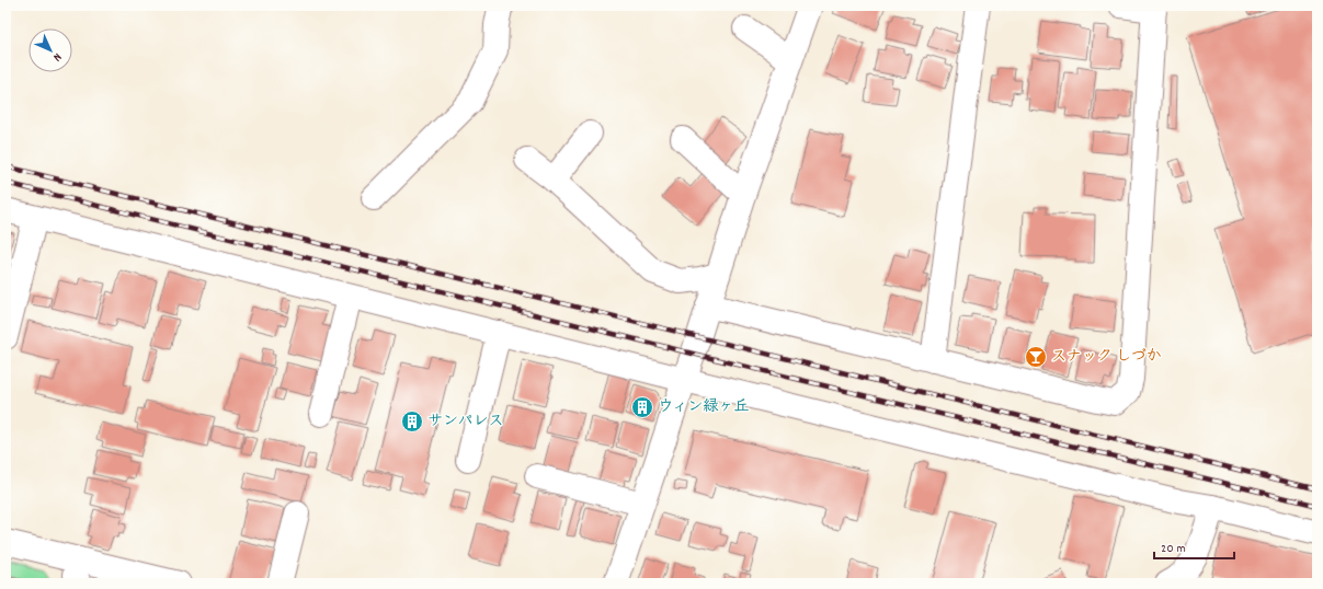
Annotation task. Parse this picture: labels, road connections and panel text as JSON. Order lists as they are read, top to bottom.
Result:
{
  "places": {
    "bar": ["スナック しづか"],
    "building": ["ウィン緑ヶ丘", "サンパレス"]
  },
  "scale_bar": "20 m",
  "north": "bottom right"
}
